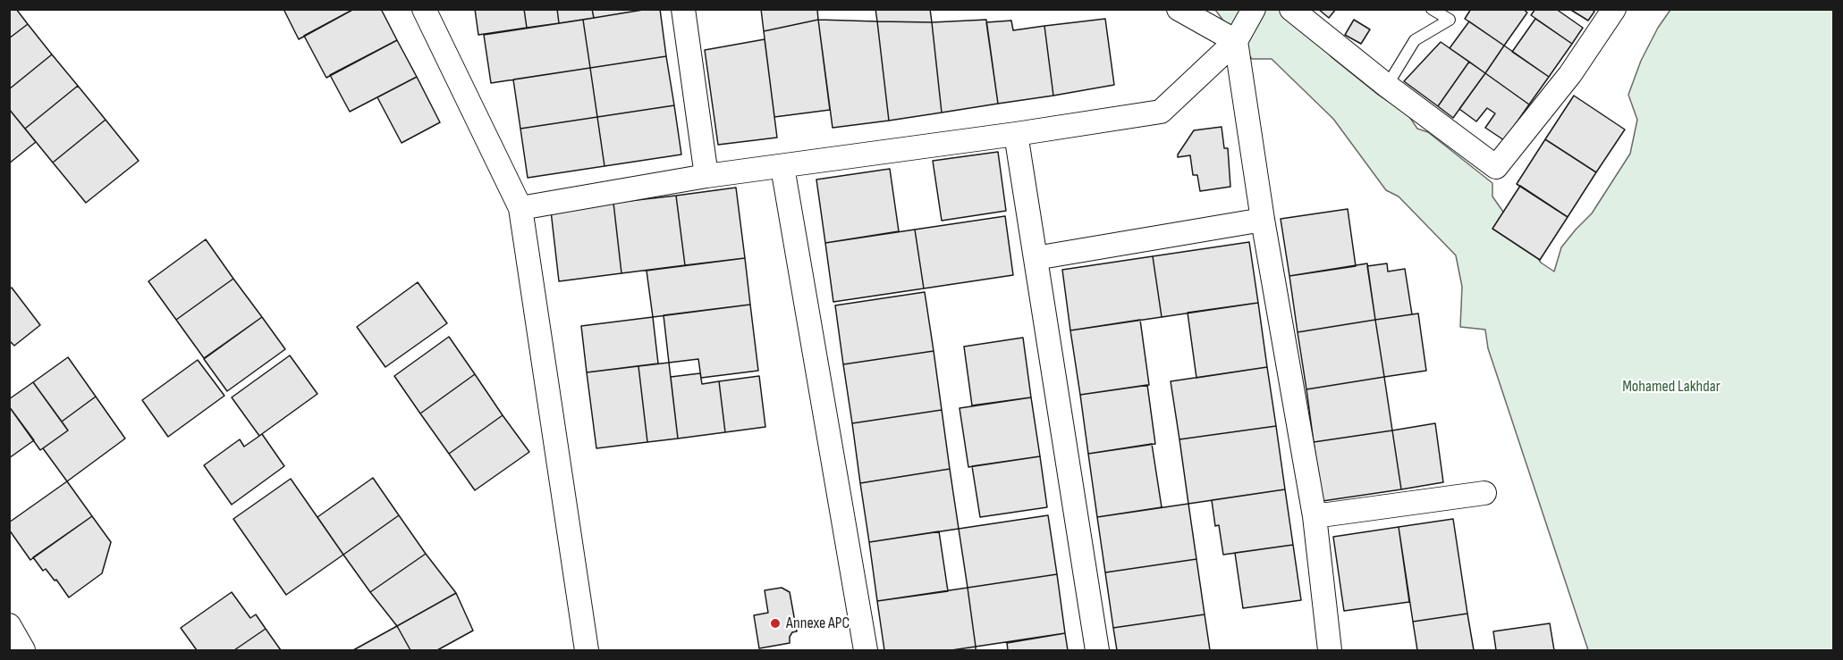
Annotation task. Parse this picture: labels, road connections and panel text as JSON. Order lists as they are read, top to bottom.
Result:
{
  "parks": ["Mohamed Lakhdar"],
  "places": ["Annexe APC"]
}
